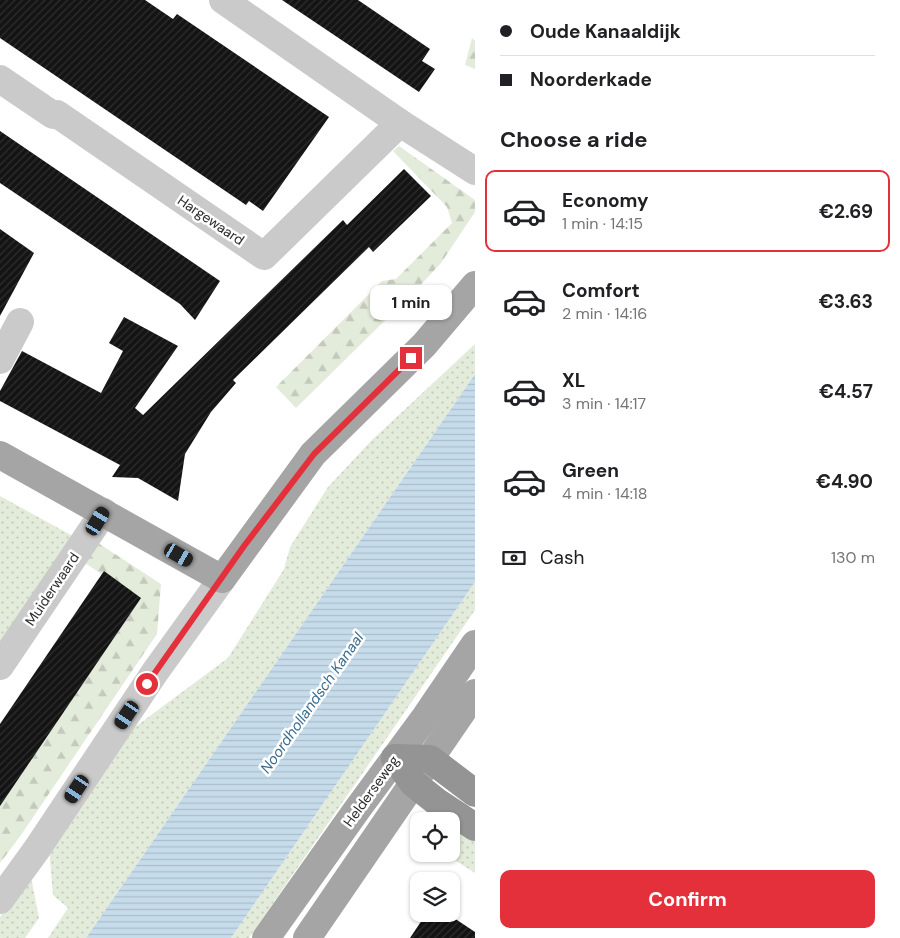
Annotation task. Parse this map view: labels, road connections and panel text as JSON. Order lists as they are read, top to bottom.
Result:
{
  "streets": {
    "main road": ["Helderseweg"],
    "street": ["Hargewaard", "Muiderwaard"]
  },
  "water": ["Noordhollandsch Kanaal"],
  "page": {
    "banner": ["Oude Kanaaldijk", "Noorderkade"],
    "heading": "Choose a ride",
    "list": [
      {
        "name": "Economy",
        "note": "1 min · 14:15",
        "value": "€2.69"
      },
      {
        "name": "Comfort",
        "note": "2 min · 14:16",
        "value": "€3.63"
      },
      {
        "name": "XL",
        "note": "3 min · 14:17",
        "value": "€4.57"
      },
      {
        "name": "Green",
        "note": "4 min · 14:18",
        "value": "€4.90"
      }
    ],
    "bubble": "1 min",
    "pay": ["Cash", "130 m"],
    "buttons": "Confirm"
  }
}
